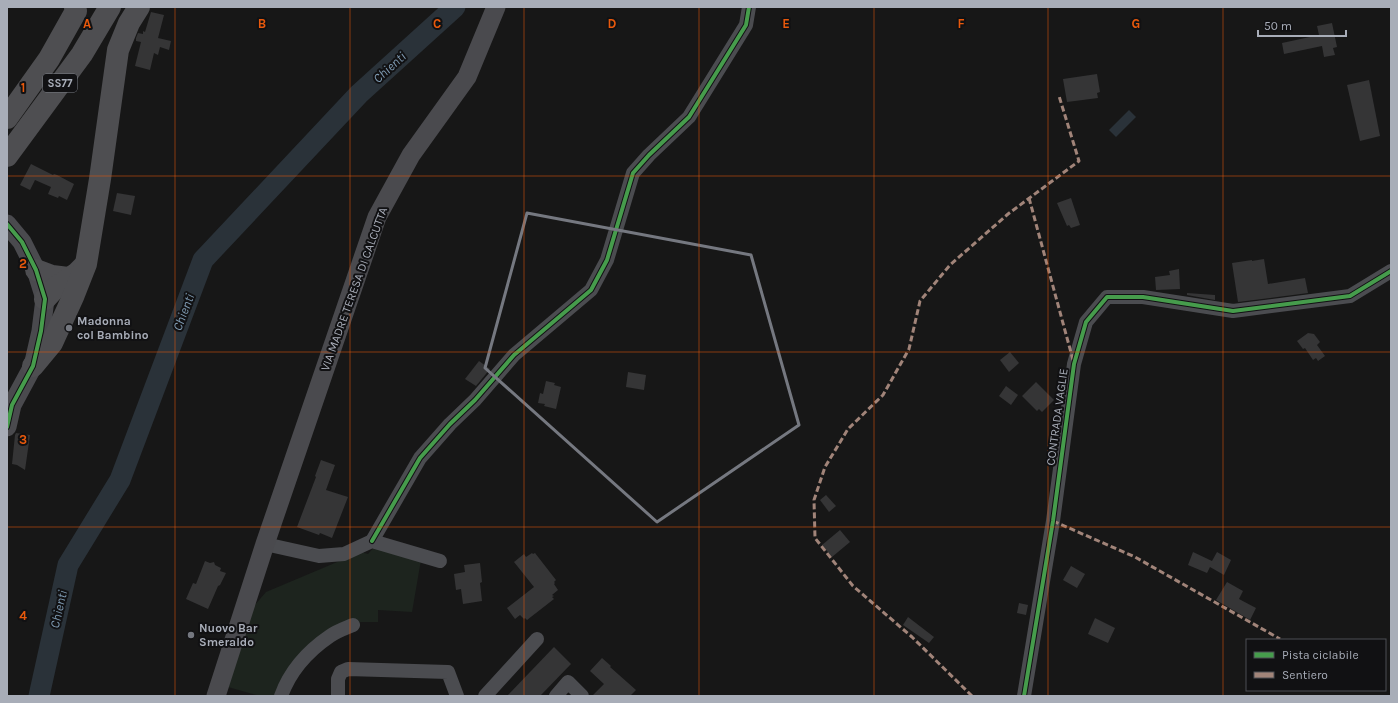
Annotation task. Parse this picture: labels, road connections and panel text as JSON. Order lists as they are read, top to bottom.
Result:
{
  "streets": {
    "highway": ["SS77"],
    "main road": ["VIA MADRE TERESA DI CALCUTTA"],
    "street": ["CONTRADA VAGLIE"]
  },
  "water": ["Chienti"],
  "places": ["Madonna col Bambino", "Nuovo Bar Smeraldo"],
  "legend": ["Pista ciclabile", "Sentiero"],
  "scale_bar": "50 m",
  "grid": {
    "columns": [
      "A",
      "B",
      "C",
      "D",
      "E",
      "F",
      "G"
    ],
    "rows": [
      "1",
      "2",
      "3",
      "4"
    ]
  }
}
